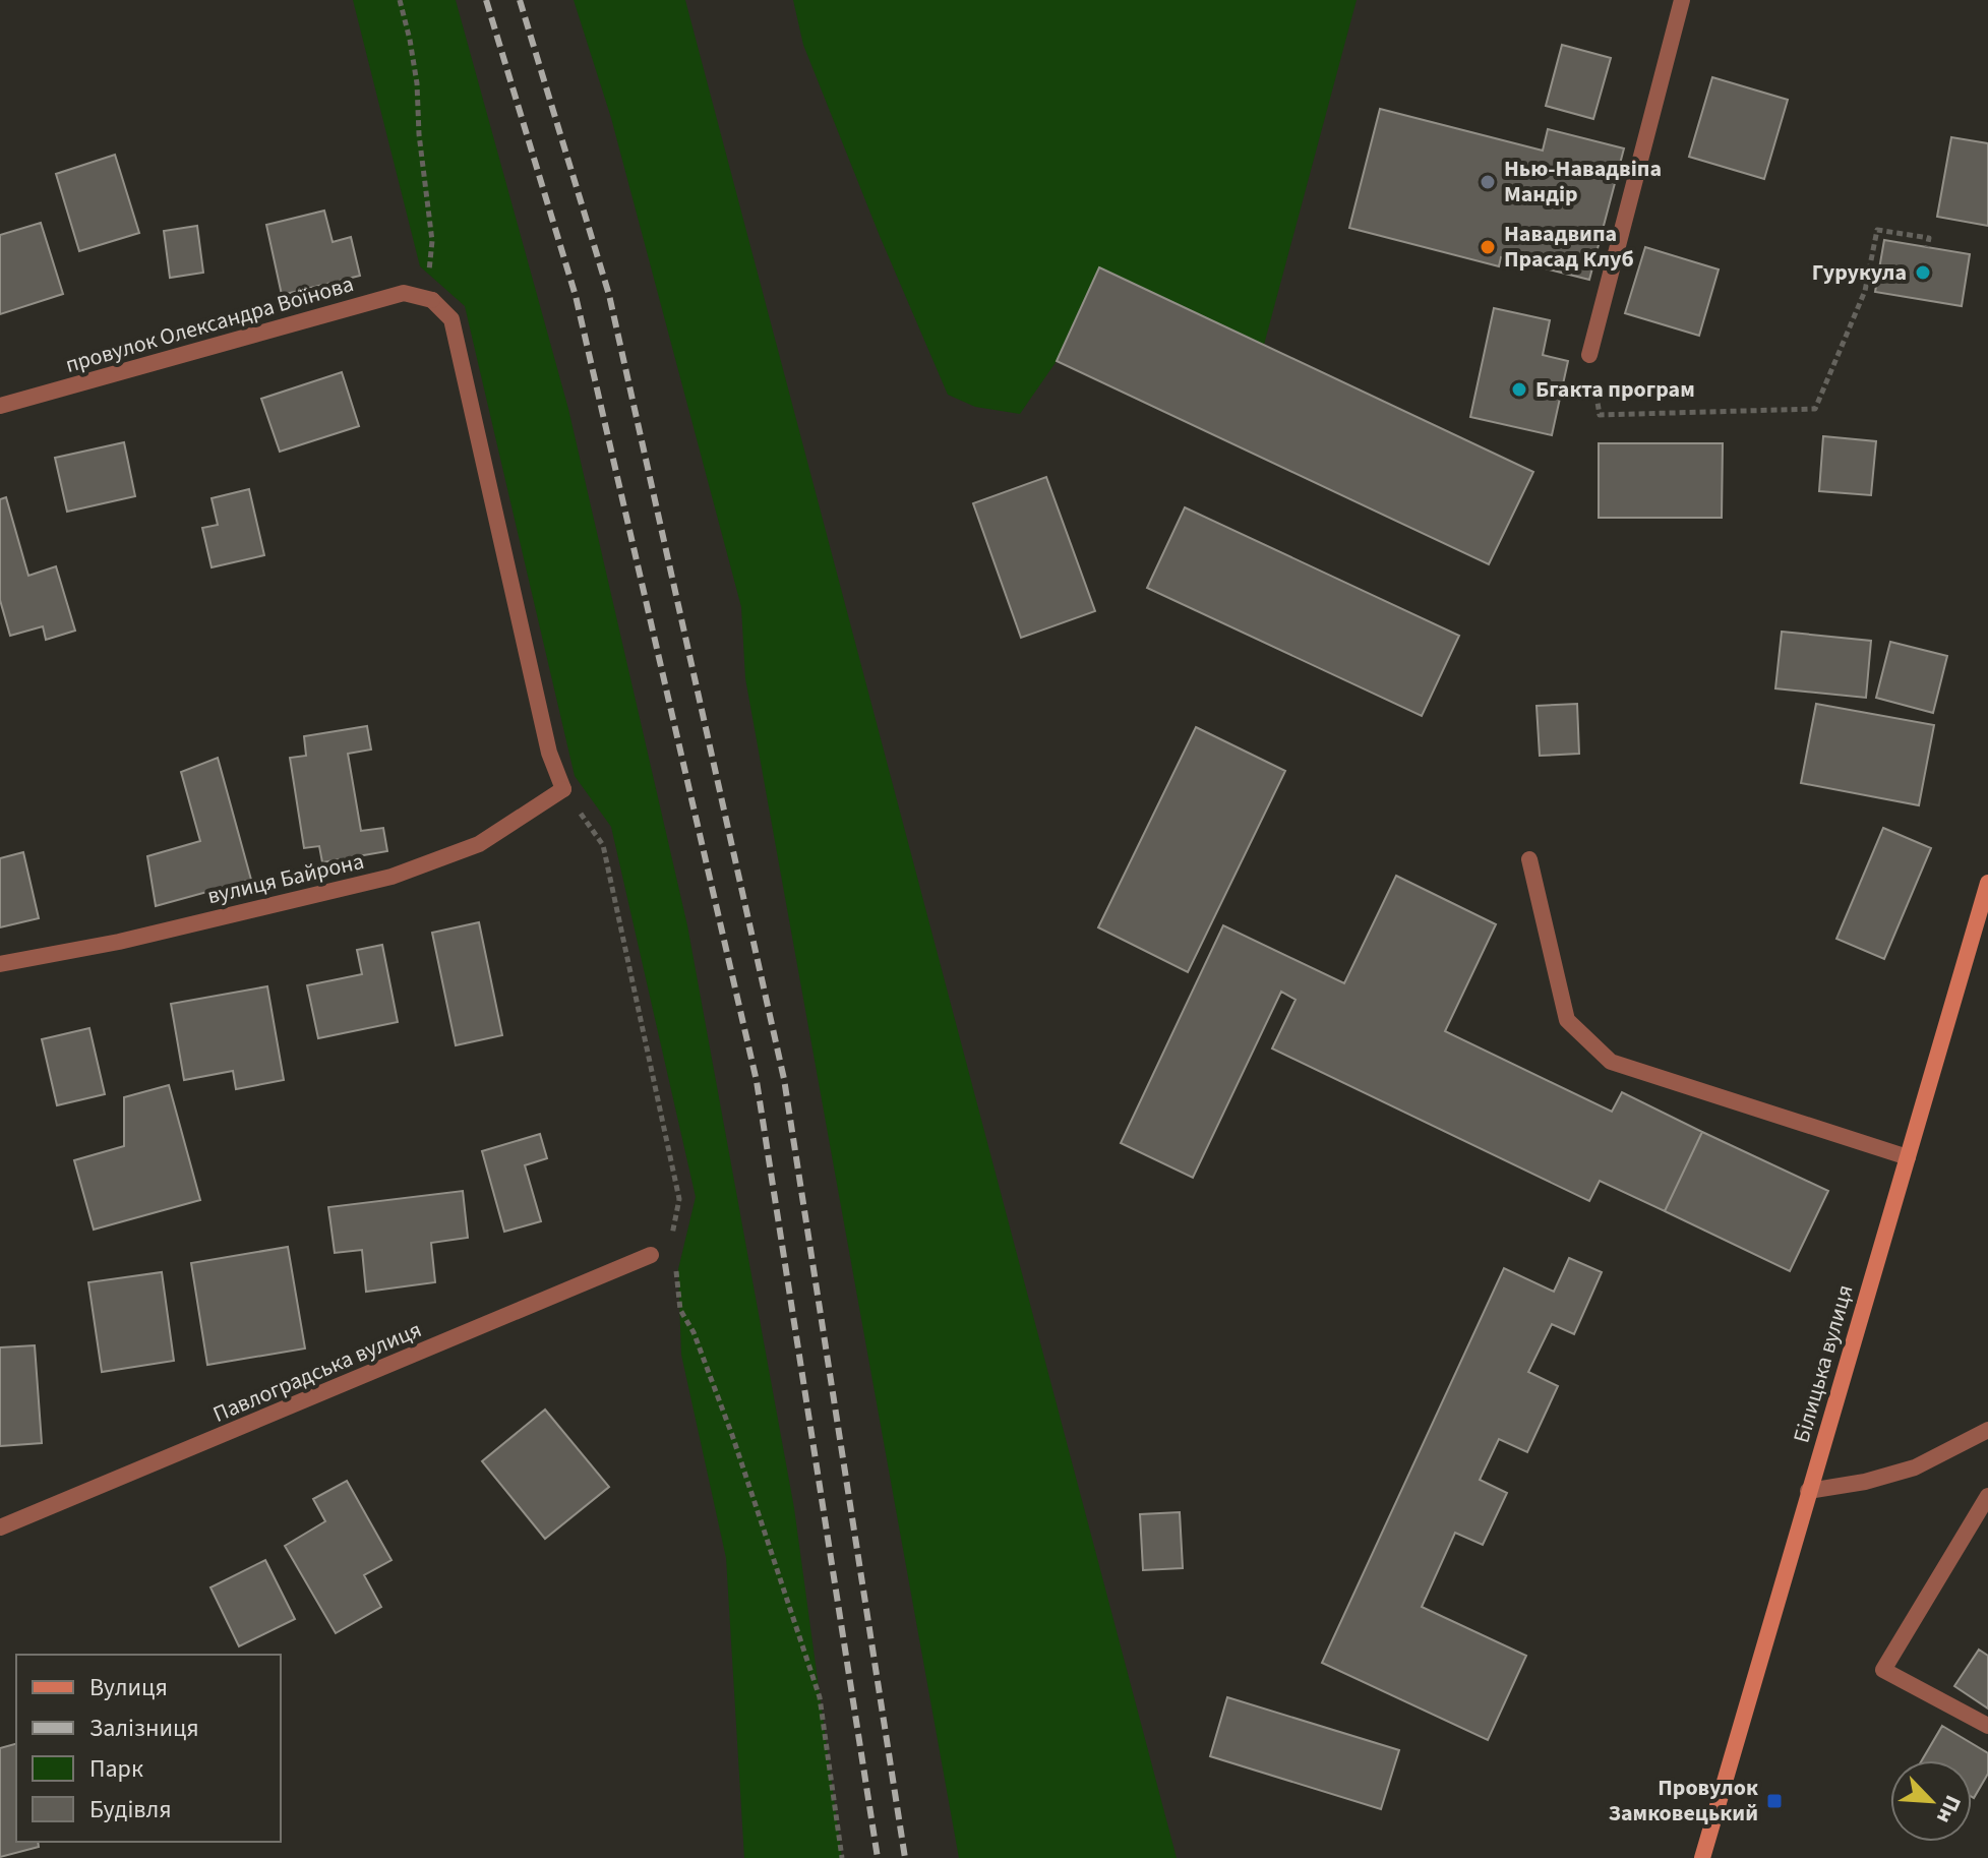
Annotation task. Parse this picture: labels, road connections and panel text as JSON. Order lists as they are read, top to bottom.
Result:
{
  "streets": {
    "main road": ["Білицька вулиця"],
    "street": ["провулок Олександра Воїнова", "вулиця Байрона", "Павлоградська вулиця"]
  },
  "places": {
    "other": [
      "Нью-Навадвіпа Мандір",
      "Навадвипа Прасад Клуб",
      "Гурукула",
      "Бгакта програм"
    ],
    "transit": ["Провулок Замковецький"]
  },
  "legend": [
    "Вулиця",
    "Залізниця",
    "Парк",
    "Будівля"
  ],
  "north": "bottom right"
}
